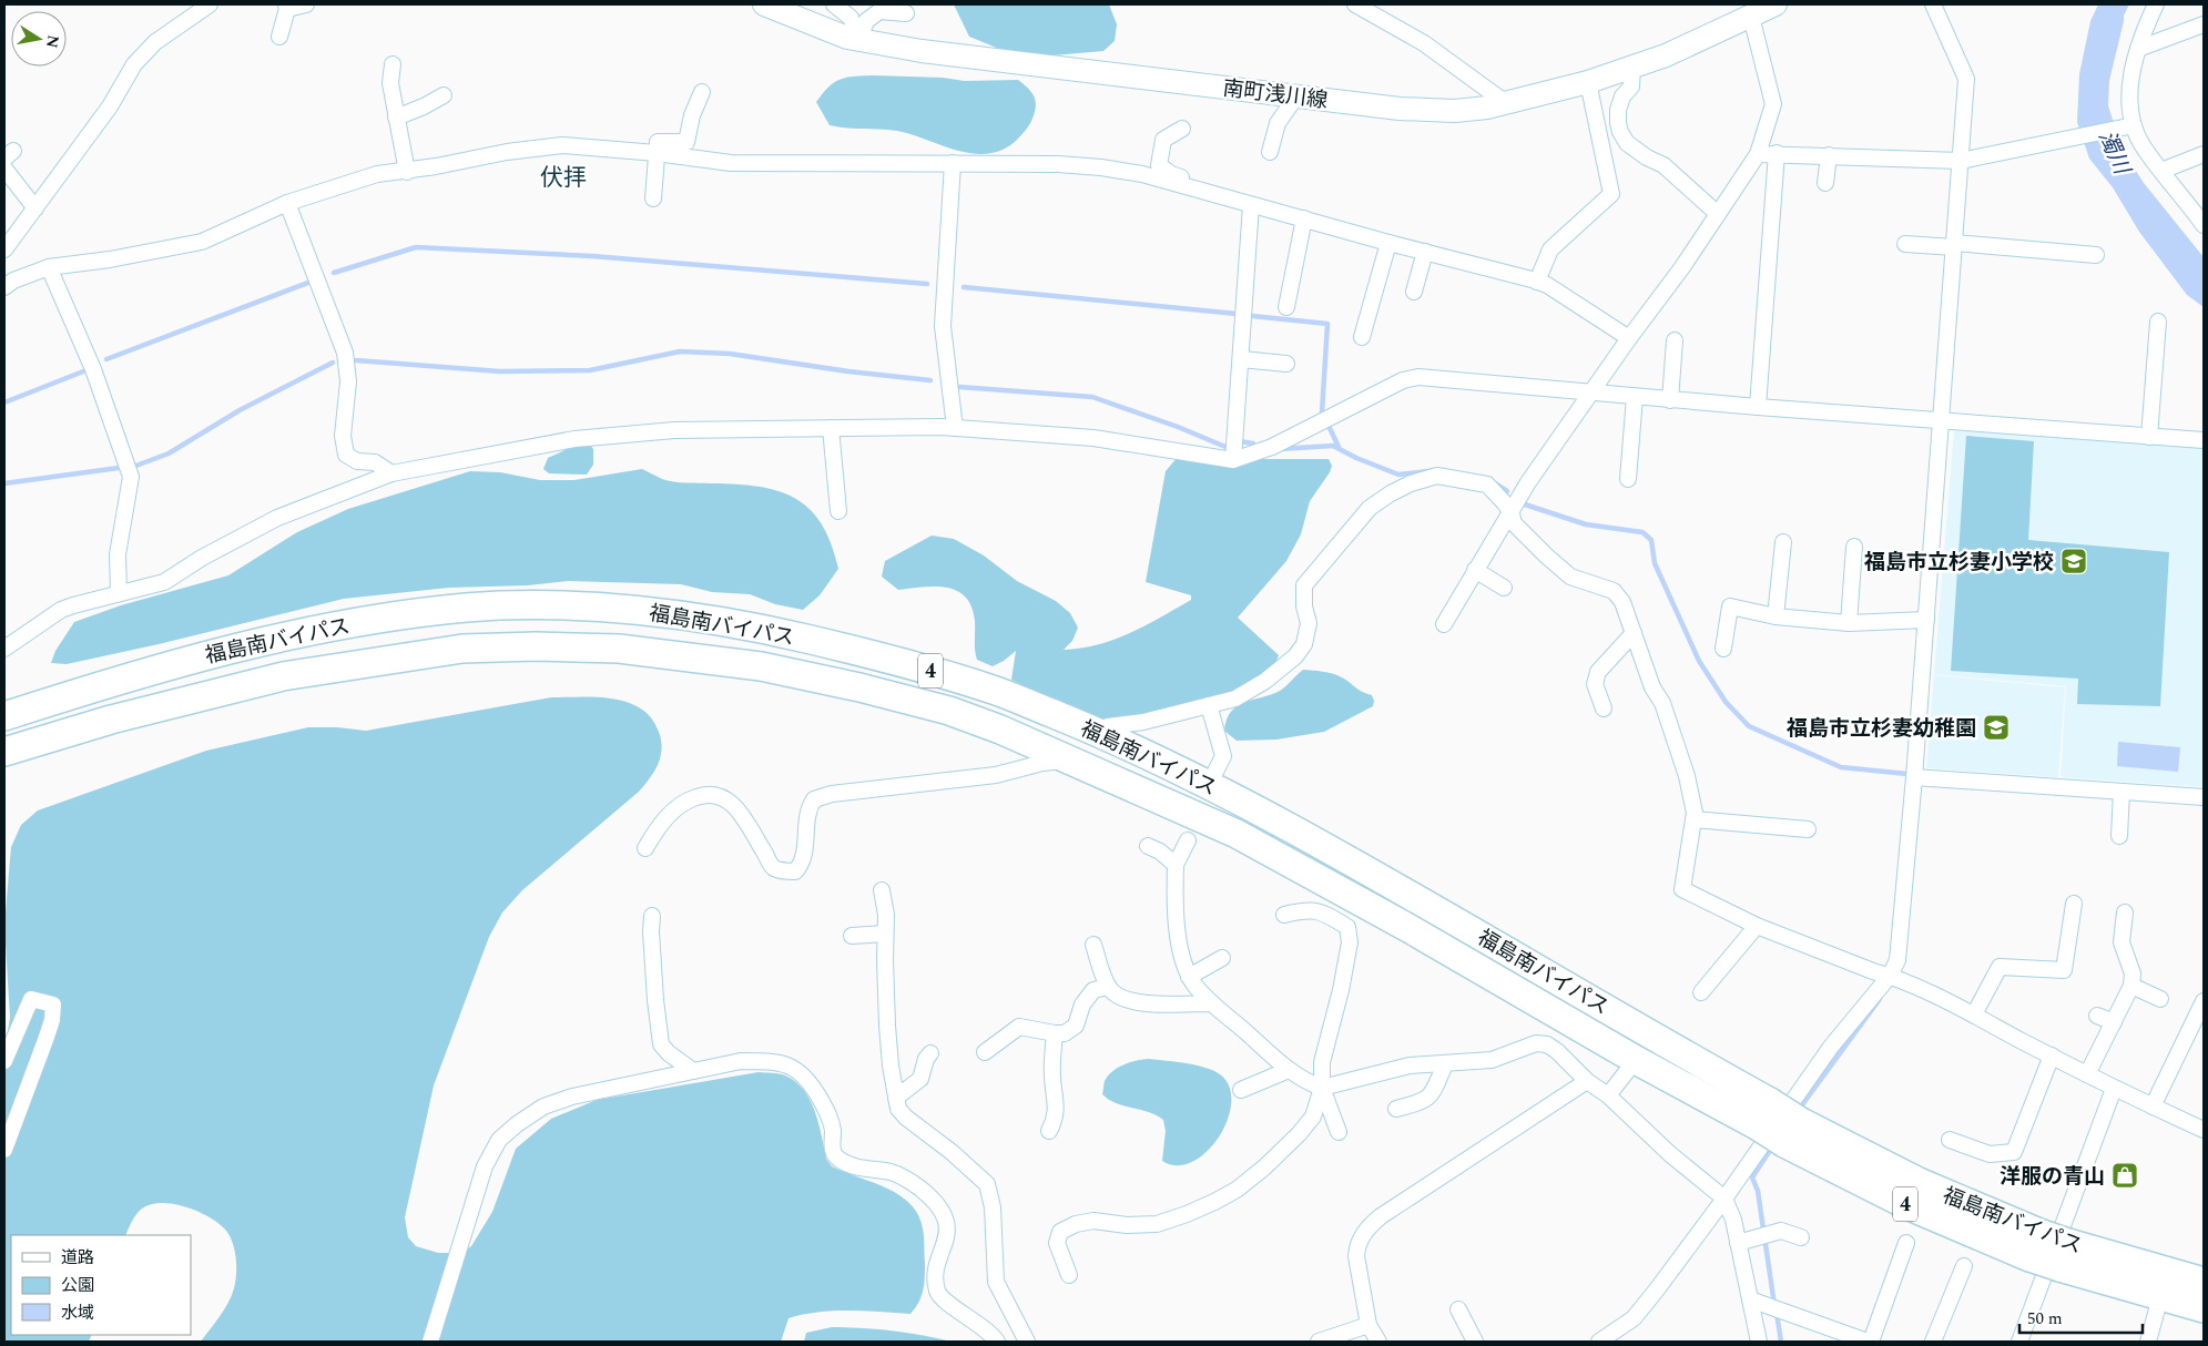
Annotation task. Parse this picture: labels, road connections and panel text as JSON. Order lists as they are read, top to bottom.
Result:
{
  "streets": {
    "highway": ["福島南バイパス", "4"],
    "street": ["南町浅川線"]
  },
  "districts": ["伏拝"],
  "water": ["濁川"],
  "places": {
    "school or university": ["福島市立杉妻小学校", "福島市立杉妻幼稚園"],
    "shop": ["洋服の青山"]
  },
  "legend": ["道路", "公園", "水域"],
  "scale_bar": "50 m",
  "north": "right"
}
